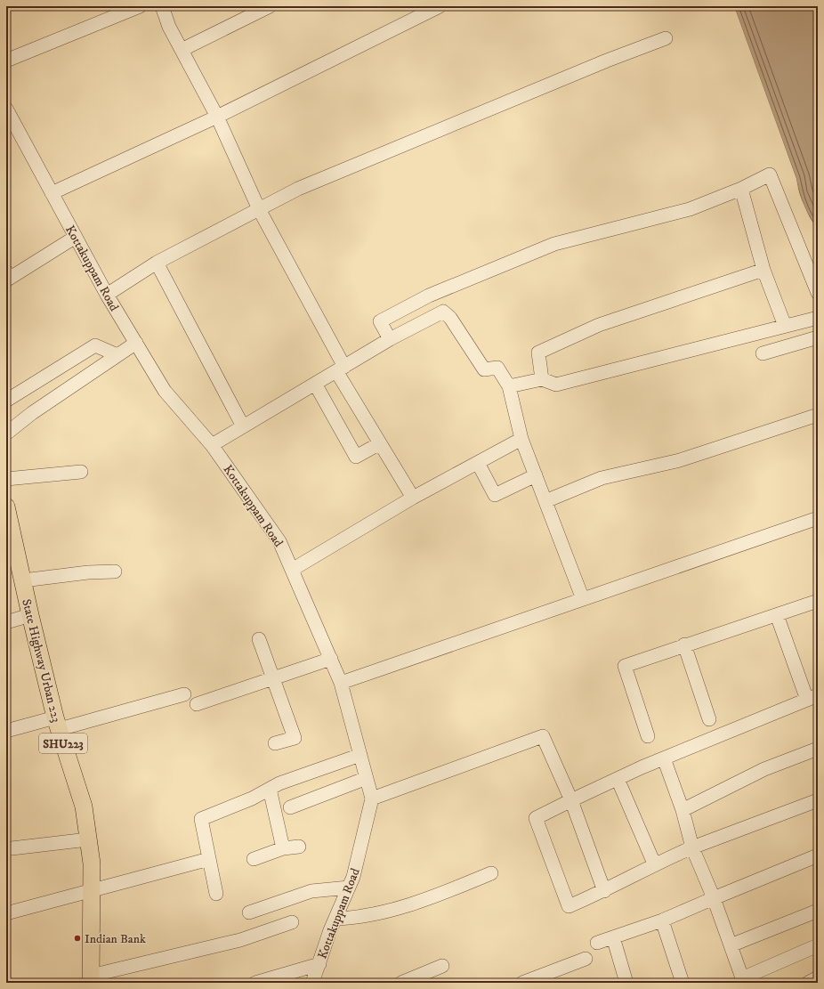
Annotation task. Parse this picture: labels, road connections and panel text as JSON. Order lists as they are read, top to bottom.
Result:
{
  "streets": {
    "main road": ["State Highway Urban 223", "SHU223"],
    "street": ["Kottakuppam Road"]
  },
  "places": ["Indian Bank"]
}
